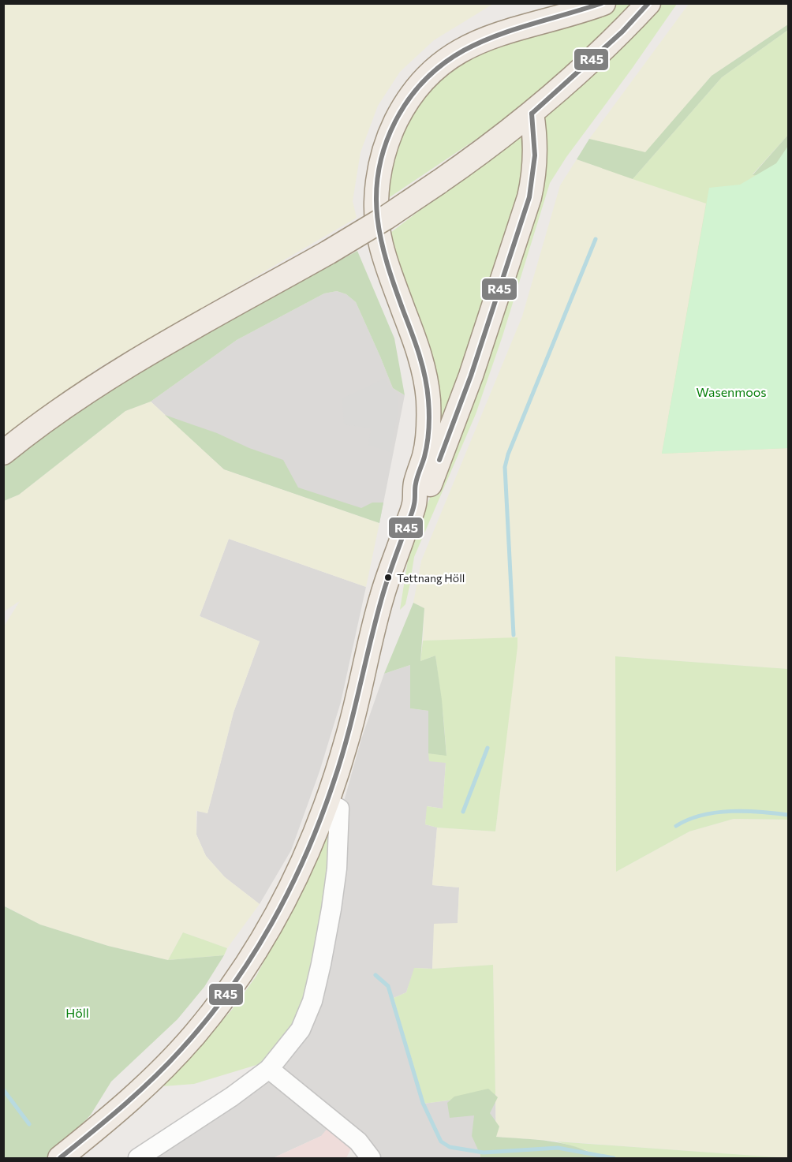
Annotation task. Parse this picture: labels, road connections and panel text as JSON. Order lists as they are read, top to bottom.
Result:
{
  "parks": ["Wasenmoos", "Höll"],
  "places": ["Tettnang Höll"],
  "lines": ["transit line R45"]
}
